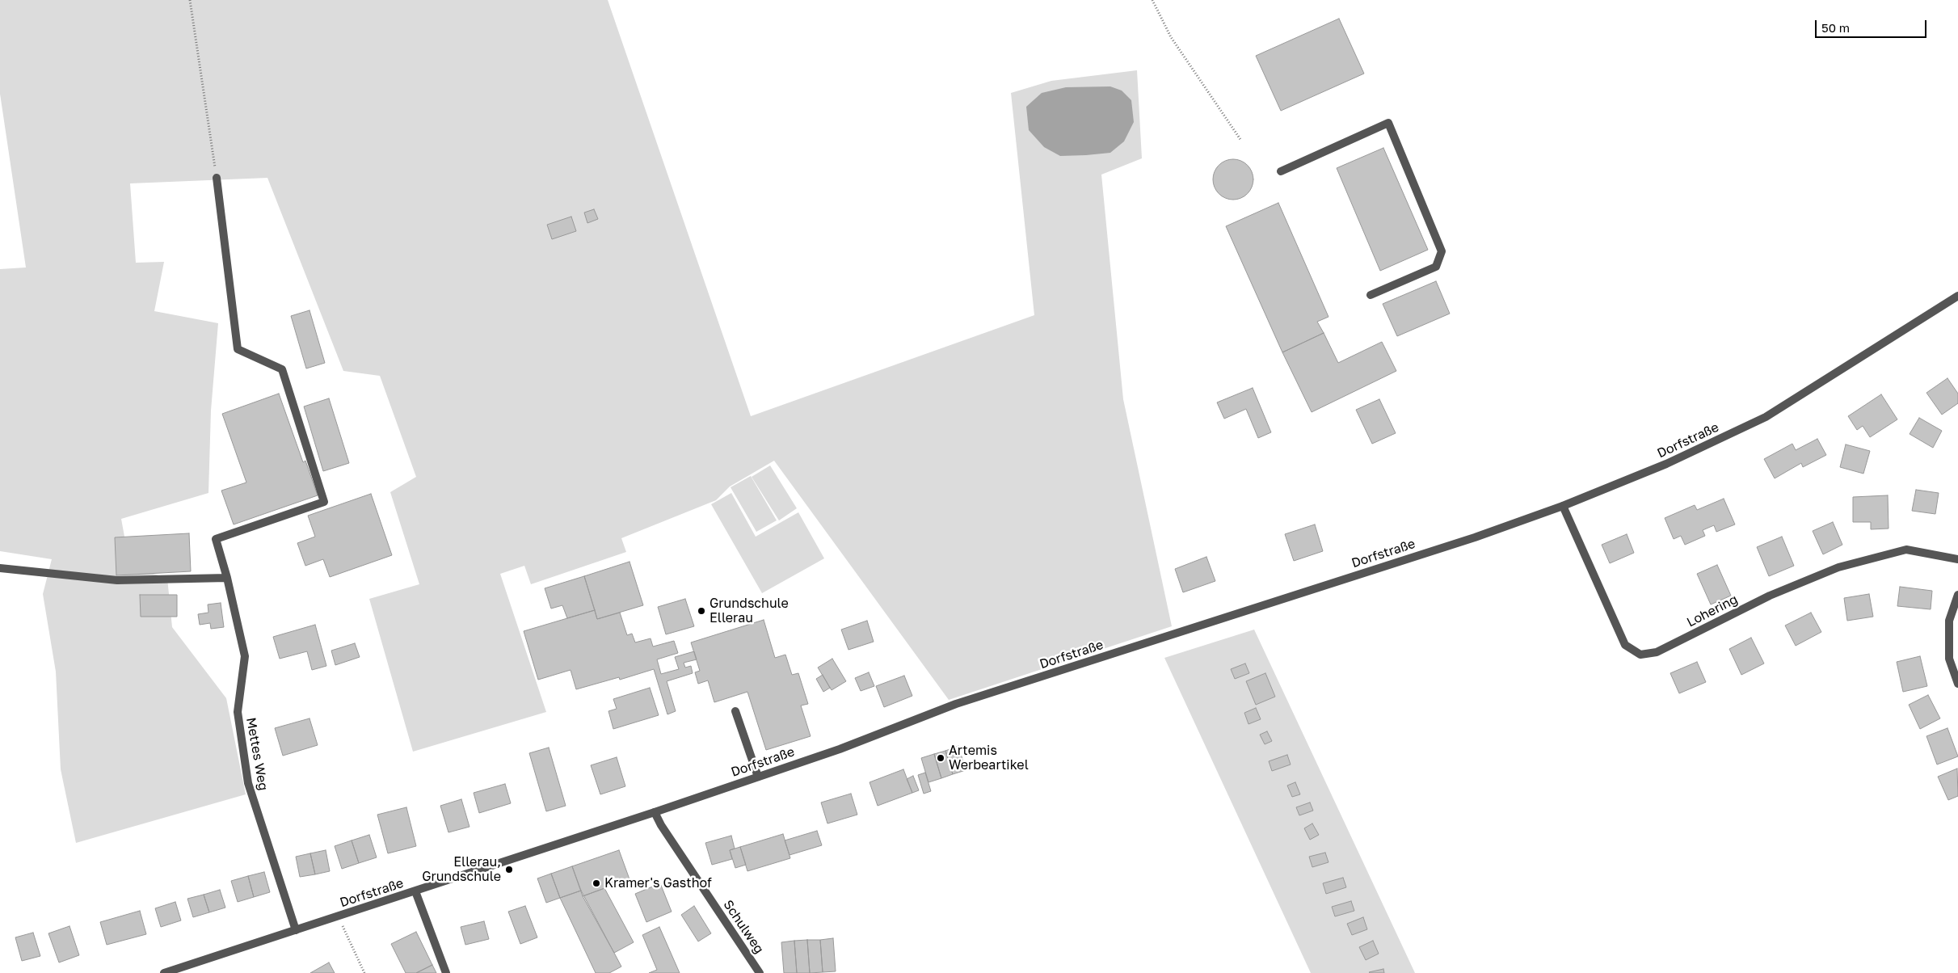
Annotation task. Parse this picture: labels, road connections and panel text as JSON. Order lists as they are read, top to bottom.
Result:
{
  "streets": {
    "street": [
      "Dorfstraße",
      "Lohering",
      "Mettes Weg",
      "Schulweg"
    ]
  },
  "crossings": [
    ["Dorfstraße", "Lohering"],
    ["Dorfstraße", "Mettes Weg"],
    ["Dorfstraße", "Schulweg"]
  ],
  "places": [
    "Grundschule Ellerau",
    "Artemis Werbeartikel",
    "Ellerau, Grundschule",
    "Kramer's Gasthof"
  ],
  "scale_bar": "50 m"
}
